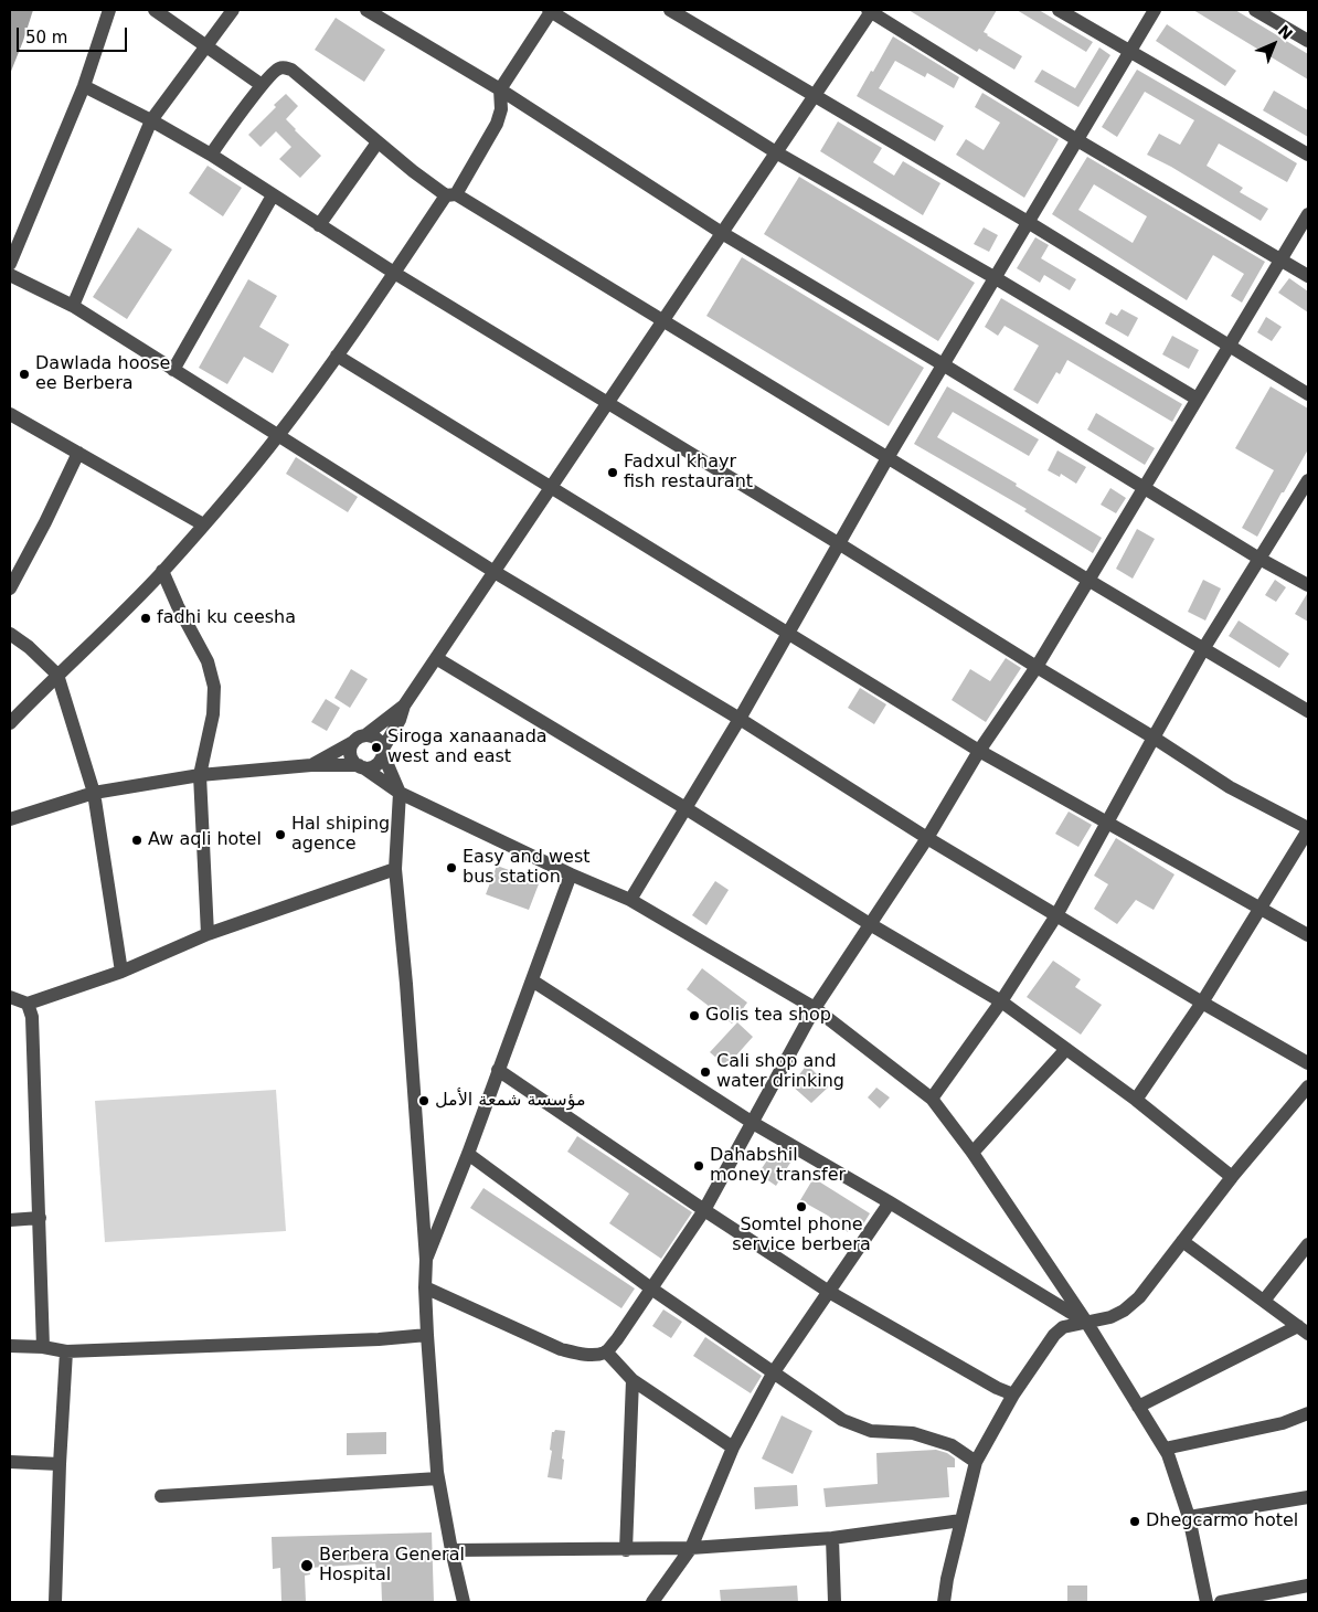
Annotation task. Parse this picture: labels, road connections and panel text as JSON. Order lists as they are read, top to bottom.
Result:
{
  "places": [
    "Dawlada hoose ee Berbera",
    "Fadxul khayr fish restaurant",
    "fadhi ku ceesha",
    "Siroga xanaanada west and east",
    "Hal shiping agence",
    "Aw aqli hotel",
    "Easy and west bus station",
    "Golis tea shop",
    "Cali shop and water drinking",
    "مؤسسة شمعة الأمل",
    "Dahabshil money transfer",
    "Somtel phone service berbera",
    "Dhegcarmo hotel",
    "Berbera General Hospital"
  ],
  "scale_bar": "50 m",
  "north": "top right"
}
